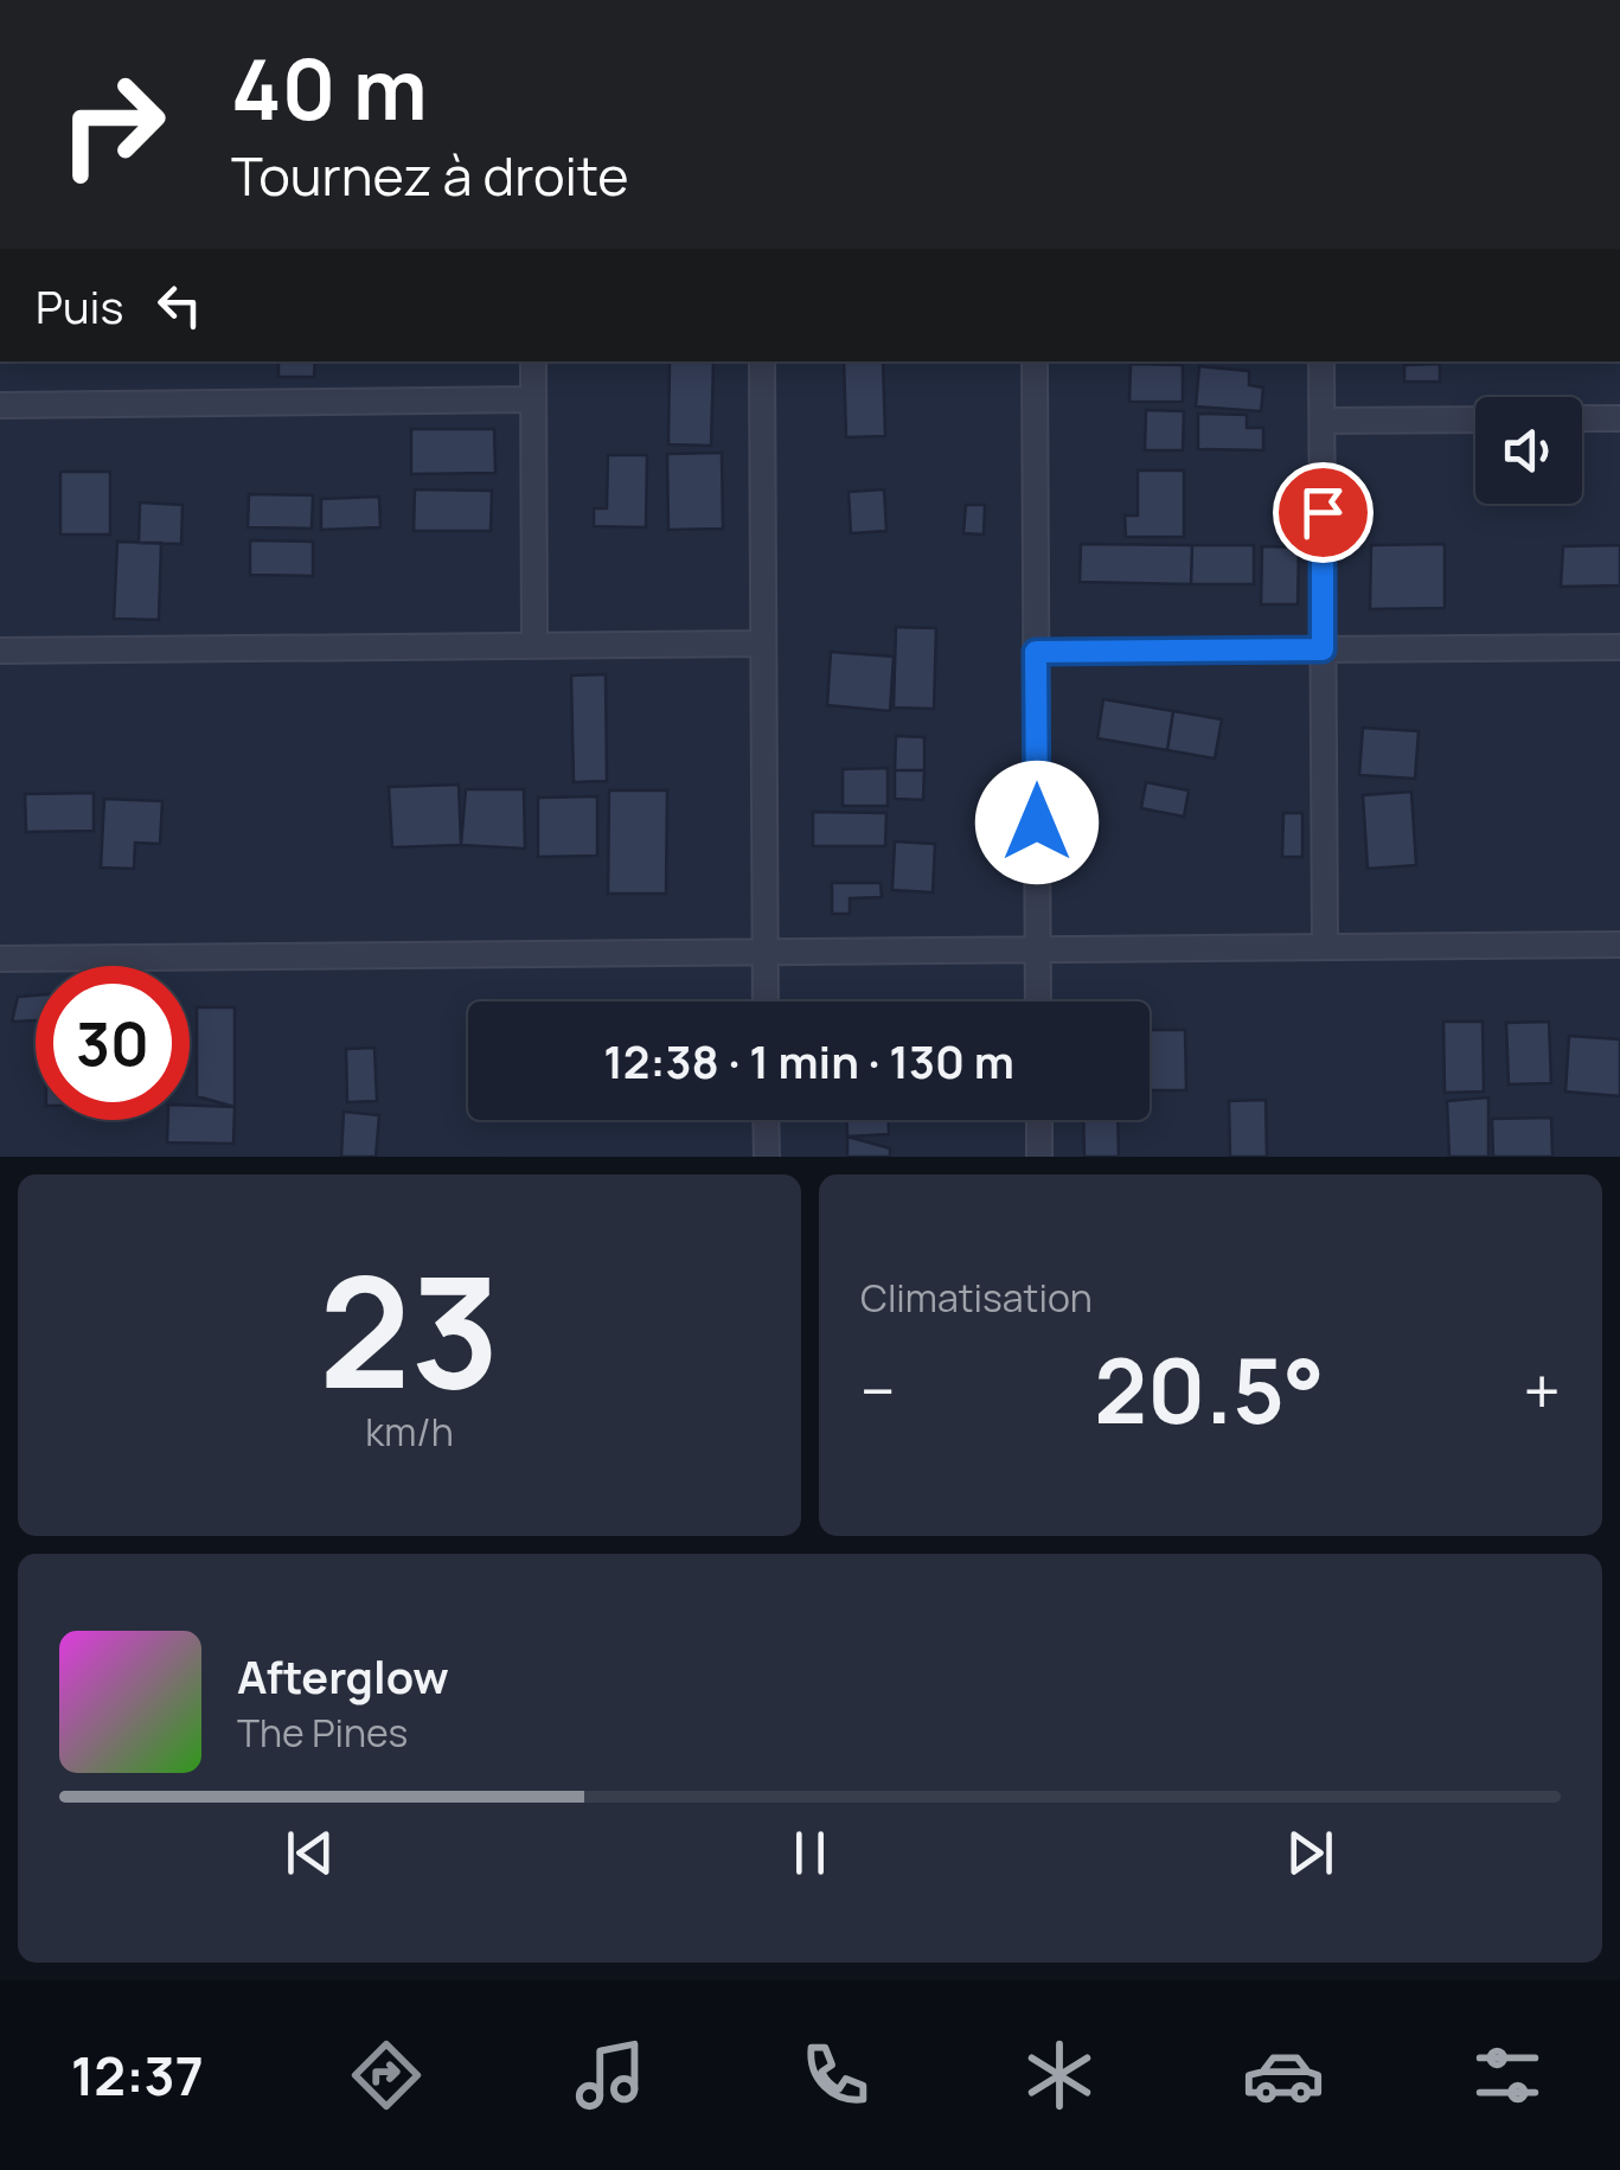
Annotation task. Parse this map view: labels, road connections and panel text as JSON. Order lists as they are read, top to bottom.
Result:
{
  "page": {
    "turn": ["40 m", "Tournez à droite"],
    "then": "Puis",
    "limit": "30",
    "trip": "12:38 · 1 min · 130 m",
    "tile": [
      ["23", "km/h"],
      "Climatisation"
    ],
    "heat": ["−", "20.5°", "+"],
    "song": ["Afterglow", "The Pines"],
    "tabs": "12:37"
  }
}
